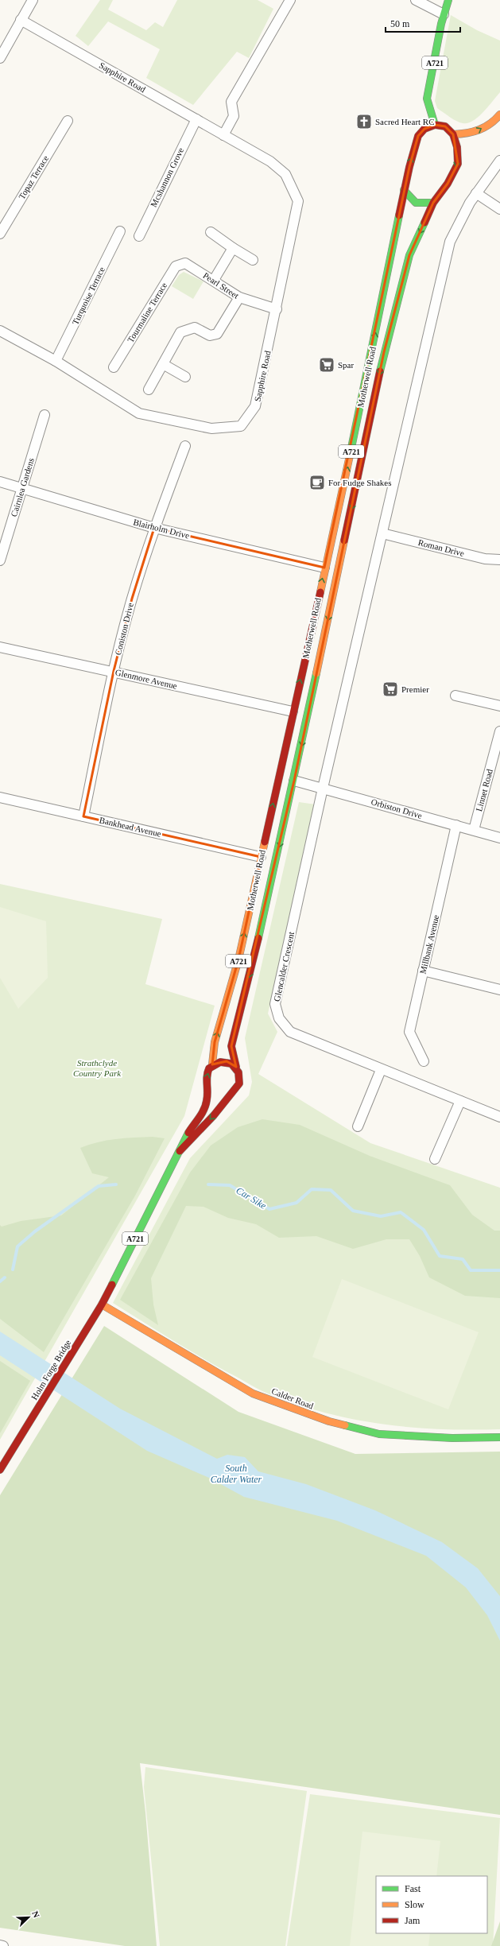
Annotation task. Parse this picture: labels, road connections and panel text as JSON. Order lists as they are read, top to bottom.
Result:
{
  "streets": {
    "main road": [
      "A721",
      "Motherwell Road",
      "Holm Forge Bridge",
      "Calder Road"
    ],
    "street": [
      "Sapphire Road",
      "Topaz Terrace",
      "Mcshannon Grove",
      "Pearl Street",
      "Turquoise Terrace",
      "Tourmaline Terrace",
      "Cairnlea Gardens",
      "Blairholm Drive",
      "Roman Drive",
      "Coniston Drive",
      "Glenmore Avenue",
      "Linnet Road",
      "Orbiston Drive",
      "Bankhead Avenue",
      "Millbank Avenue",
      "Glencalder Crescent"
    ]
  },
  "crossings": [
    ["A721", "Motherwell Road"],
    ["A721", "Holm Forge Bridge"],
    ["A721", "Calder Road"],
    ["Sapphire Road", "Mcshannon Grove"],
    ["Sapphire Road", "Pearl Street"],
    ["Sapphire Road", "Turquoise Terrace"],
    ["Pearl Street", "Tourmaline Terrace"],
    ["Motherwell Road", "Blairholm Drive"],
    ["Motherwell Road", "Glenmore Avenue"],
    ["Motherwell Road", "Orbiston Drive"],
    ["Motherwell Road", "Bankhead Avenue"],
    ["Cairnlea Gardens", "Blairholm Drive"],
    ["Blairholm Drive", "Coniston Drive"],
    ["Coniston Drive", "Glenmore Avenue"],
    ["Coniston Drive", "Bankhead Avenue"],
    ["Linnet Road", "Orbiston Drive"],
    ["Orbiston Drive", "Millbank Avenue"],
    ["Orbiston Drive", "Glencalder Crescent"],
    ["Holm Forge Bridge", "Calder Road"]
  ],
  "water": ["Car Sike", "South Calder Water"],
  "parks": ["Strathclyde Country Park"],
  "places": {
    "church": ["Sacred Heart RC"],
    "supermarket": ["Spar", "Premier"],
    "cafe": ["For Fudge Shakes"]
  },
  "legend": ["Fast", "Slow", "Jam"],
  "scale_bar": "50 m",
  "north": "top right"
}
